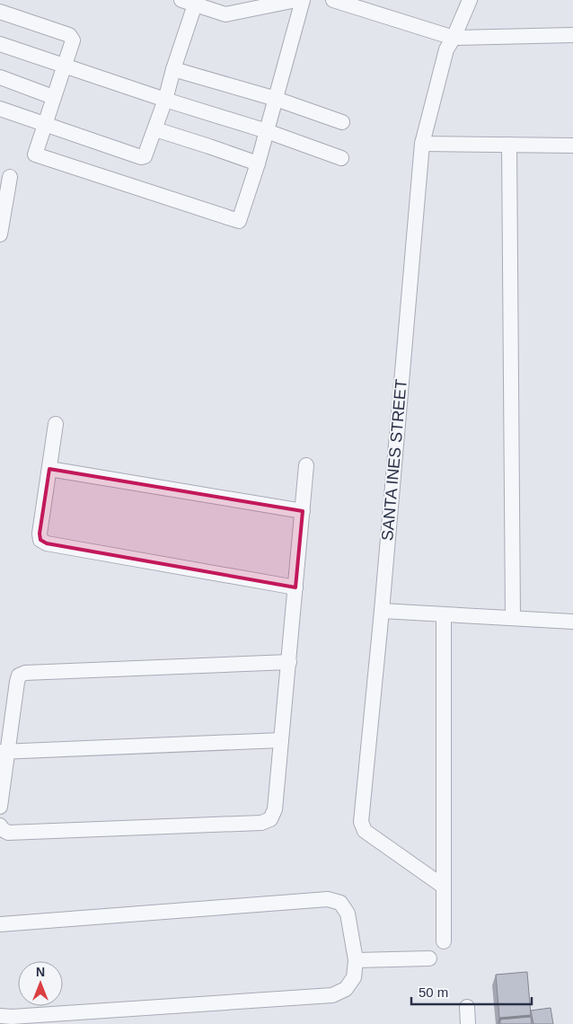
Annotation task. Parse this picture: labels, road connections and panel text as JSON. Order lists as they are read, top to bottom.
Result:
{
  "streets": {
    "street": ["SANTA INES STREET"]
  },
  "scale_bar": "50 m",
  "north": "top"
}
